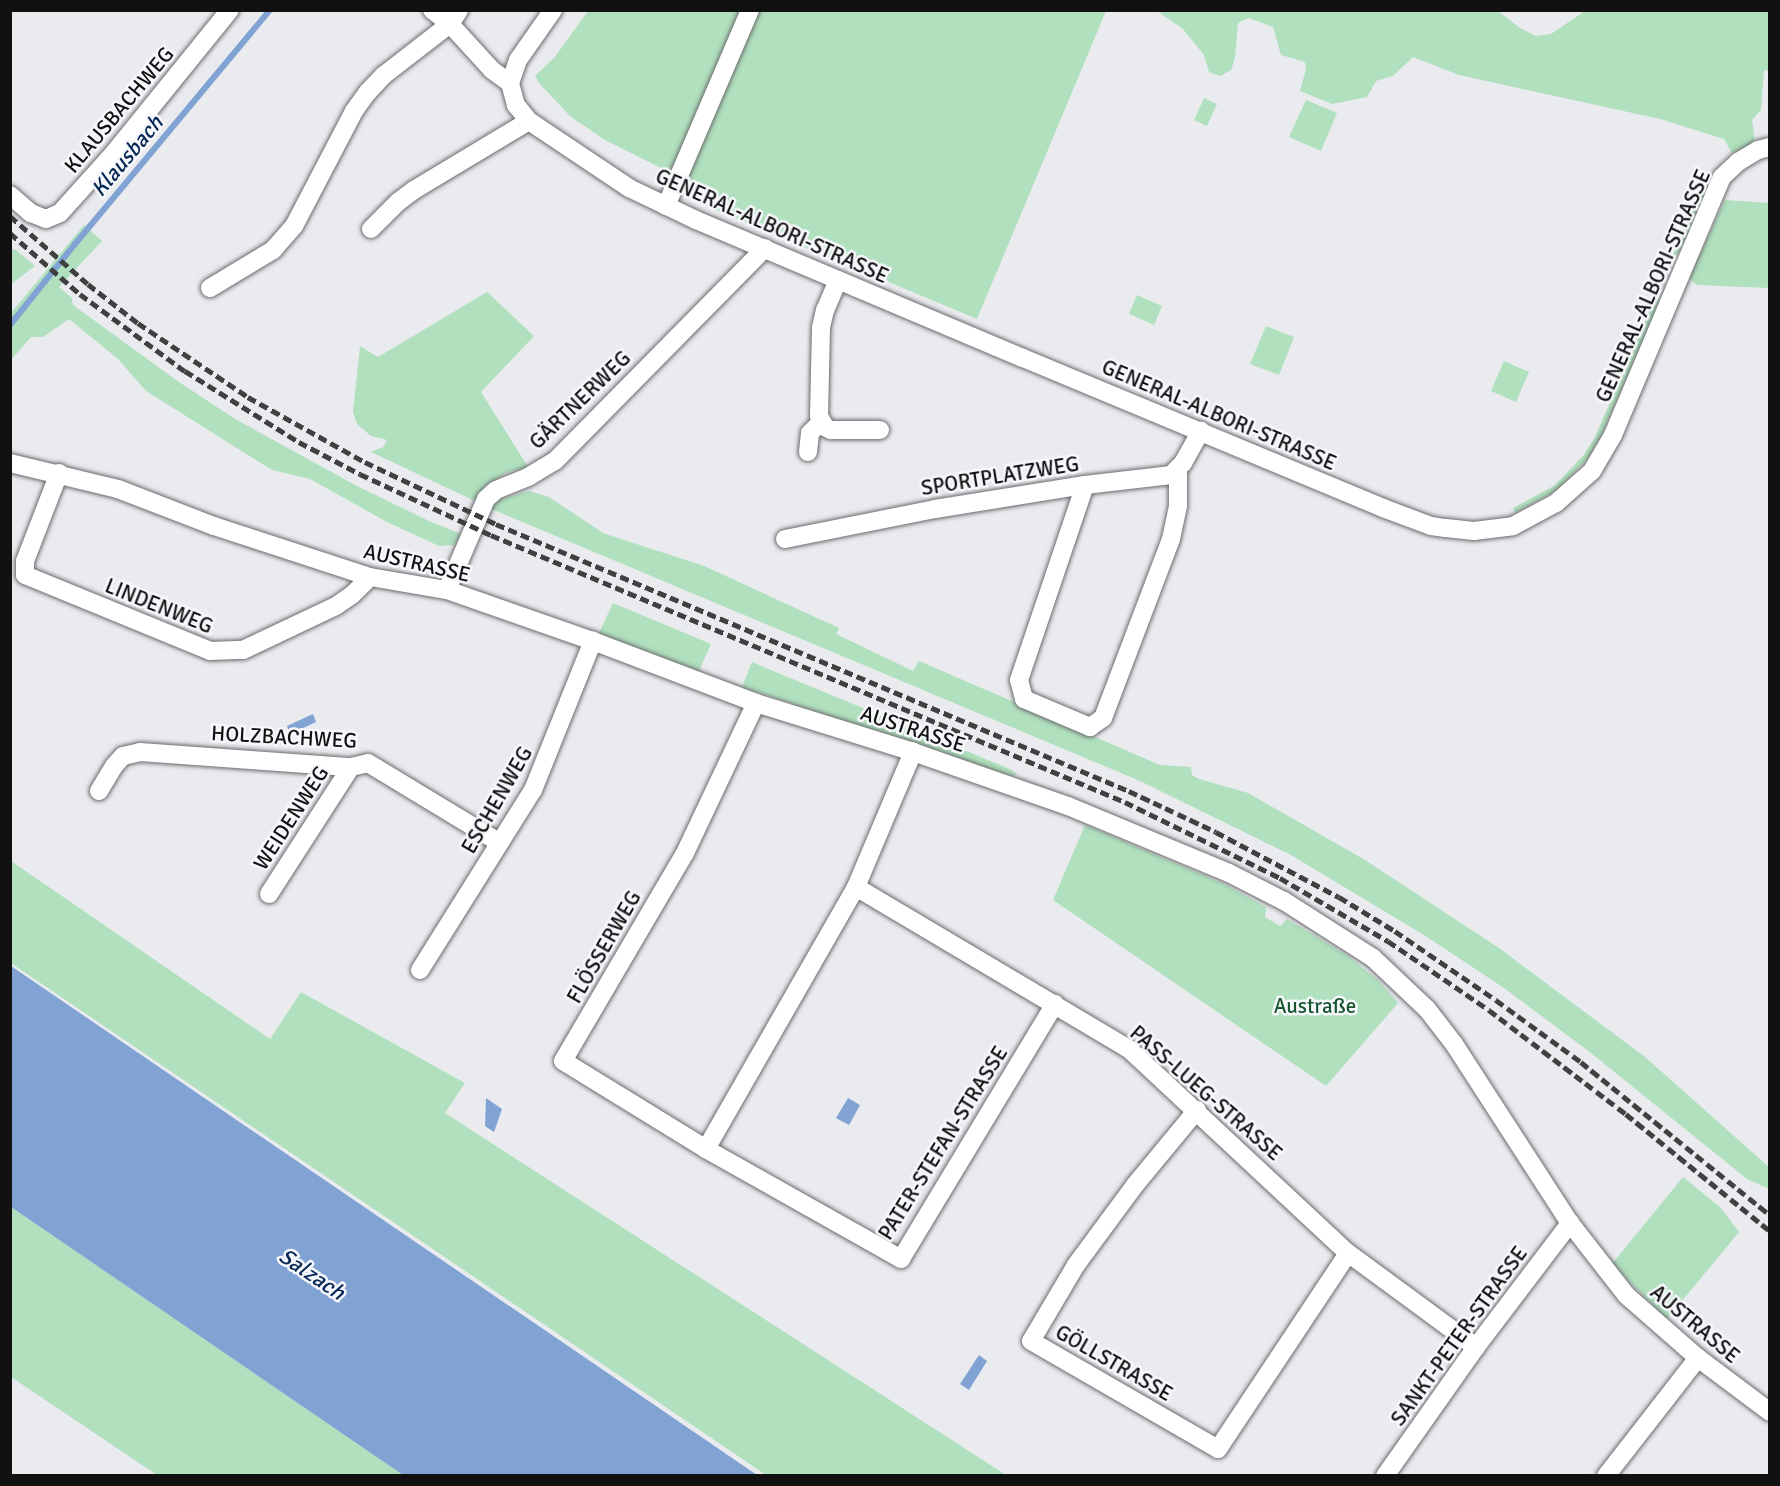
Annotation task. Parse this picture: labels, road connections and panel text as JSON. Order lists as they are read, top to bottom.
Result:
{
  "streets": {
    "street": [
      "KLAUSBACHWEG",
      "GENERAL-ALBORI-STRASSE",
      "GÄRTNERWEG",
      "SPORTPLATZWEG",
      "AUSTRASSE",
      "LINDENWEG",
      "HOLZBACHWEG",
      "ESCHENWEG",
      "WEIDENWEG",
      "FLÖSSERWEG",
      "PASS-LUEG-STRASSE",
      "PATER-STEFAN-STRASSE",
      "SANKT-PETER-STRASSE",
      "GÖLLSTRASSE"
    ]
  },
  "crossings": [
    ["GENERAL-ALBORI-STRASSE", "GÄRTNERWEG"],
    ["GÄRTNERWEG", "AUSTRASSE"],
    ["AUSTRASSE", "LINDENWEG"],
    ["AUSTRASSE", "ESCHENWEG"],
    ["AUSTRASSE", "FLÖSSERWEG"],
    ["AUSTRASSE", "SANKT-PETER-STRASSE"],
    ["HOLZBACHWEG", "ESCHENWEG"],
    ["HOLZBACHWEG", "WEIDENWEG"],
    ["FLÖSSERWEG", "PATER-STEFAN-STRASSE"],
    ["PASS-LUEG-STRASSE", "PATER-STEFAN-STRASSE"],
    ["PASS-LUEG-STRASSE", "SANKT-PETER-STRASSE"],
    ["PASS-LUEG-STRASSE", "GÖLLSTRASSE"]
  ],
  "water": ["Klausbach", "Salzach"],
  "parks": ["Austraße"]
}
